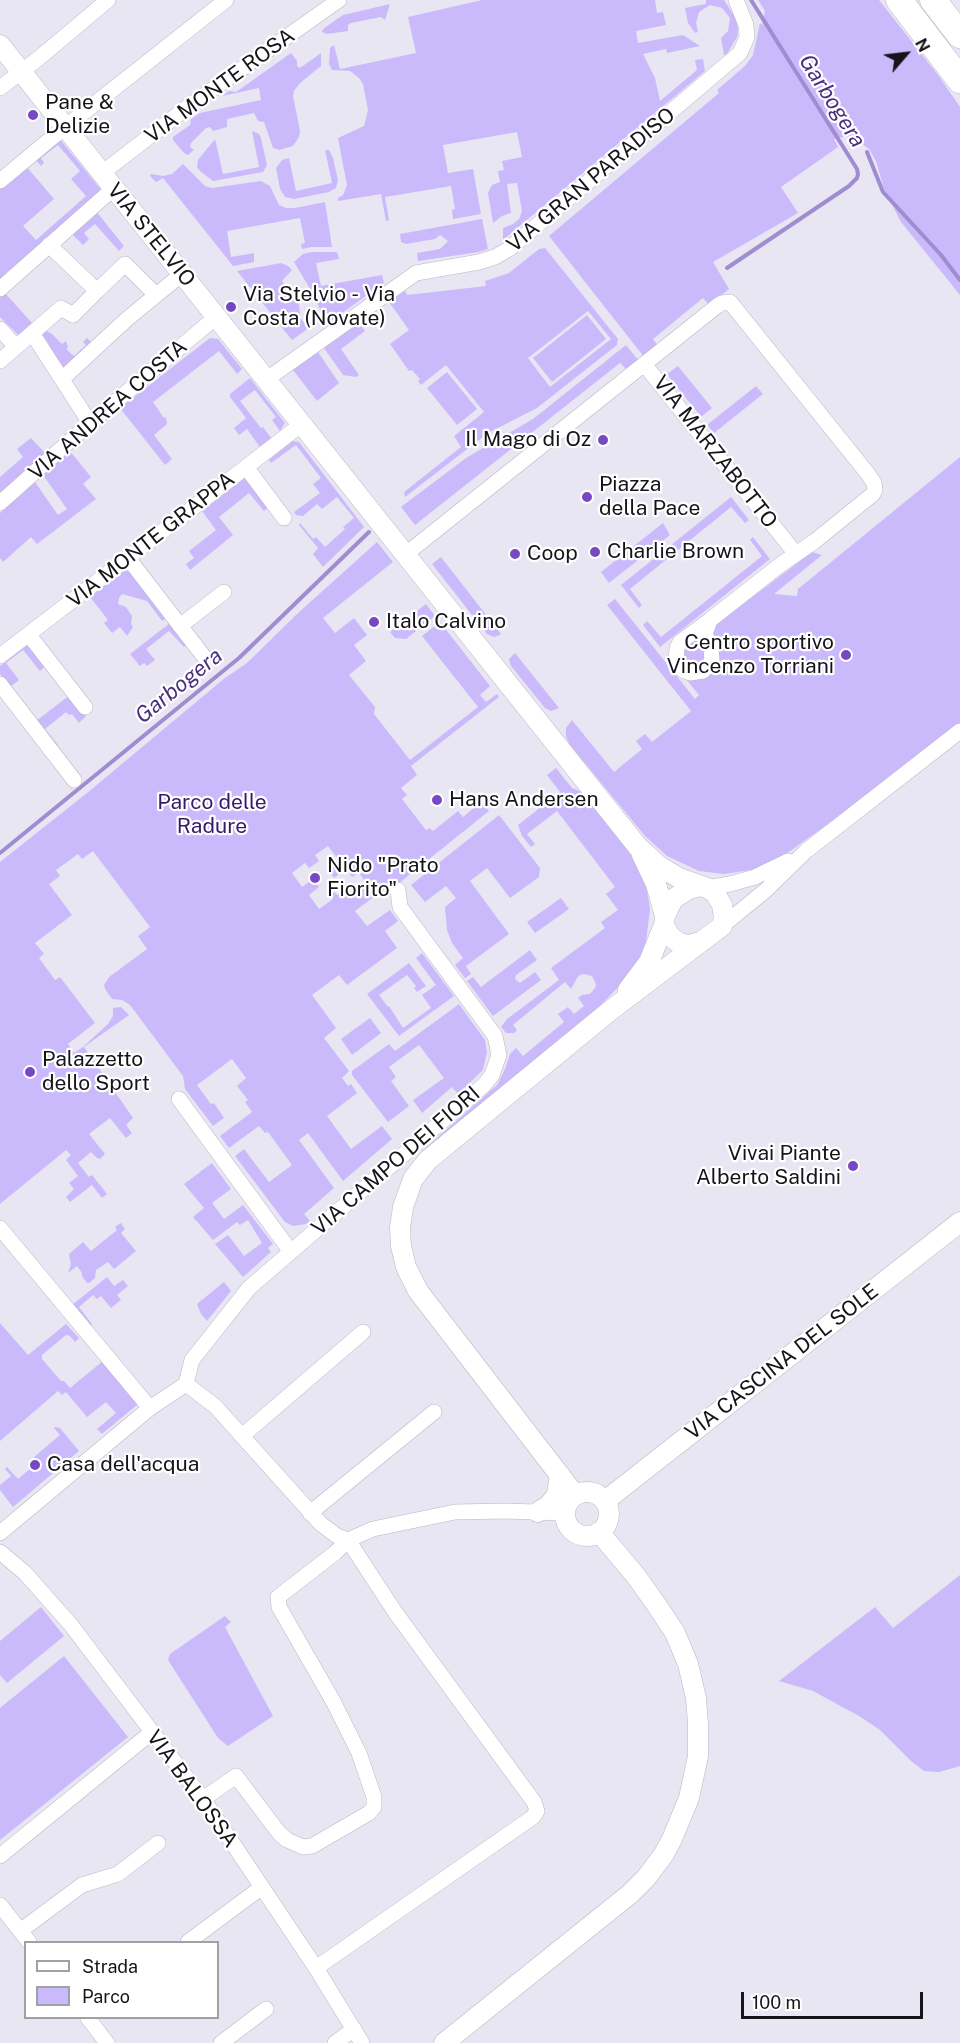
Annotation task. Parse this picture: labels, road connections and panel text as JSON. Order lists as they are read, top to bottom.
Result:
{
  "streets": {
    "street": [
      "VIA MONTE ROSA",
      "VIA GRAN PARADISO",
      "VIA STELVIO",
      "VIA ANDREA COSTA",
      "VIA MARZABOTTO",
      "VIA MONTE GRAPPA",
      "VIA CAMPO DEI FIORI",
      "VIA CASCINA DEL SOLE",
      "VIA BALOSSA"
    ]
  },
  "crossings": [
    ["VIA MONTE ROSA", "VIA STELVIO"],
    ["VIA GRAN PARADISO", "VIA STELVIO"],
    ["VIA STELVIO", "VIA ANDREA COSTA"],
    ["VIA STELVIO", "VIA MARZABOTTO"],
    ["VIA STELVIO", "VIA MONTE GRAPPA"]
  ],
  "water": ["Garbogera"],
  "parks": ["Parco delle Radure"],
  "places": [
    "Pane & Delizie",
    "Via Stelvio - Via Costa (Novate)",
    "Il Mago di Oz",
    "Piazza della Pace",
    "Charlie Brown",
    "Coop",
    "Italo Calvino",
    "Centro sportivo Vincenzo Torriani",
    "Hans Andersen",
    "Nido \"Prato Fiorito\"",
    "Palazzetto dello Sport",
    "Vivai Piante Alberto Saldini",
    "Casa dell'acqua"
  ],
  "legend": ["Strada", "Parco"],
  "scale_bar": "100 m",
  "north": "top right"
}
